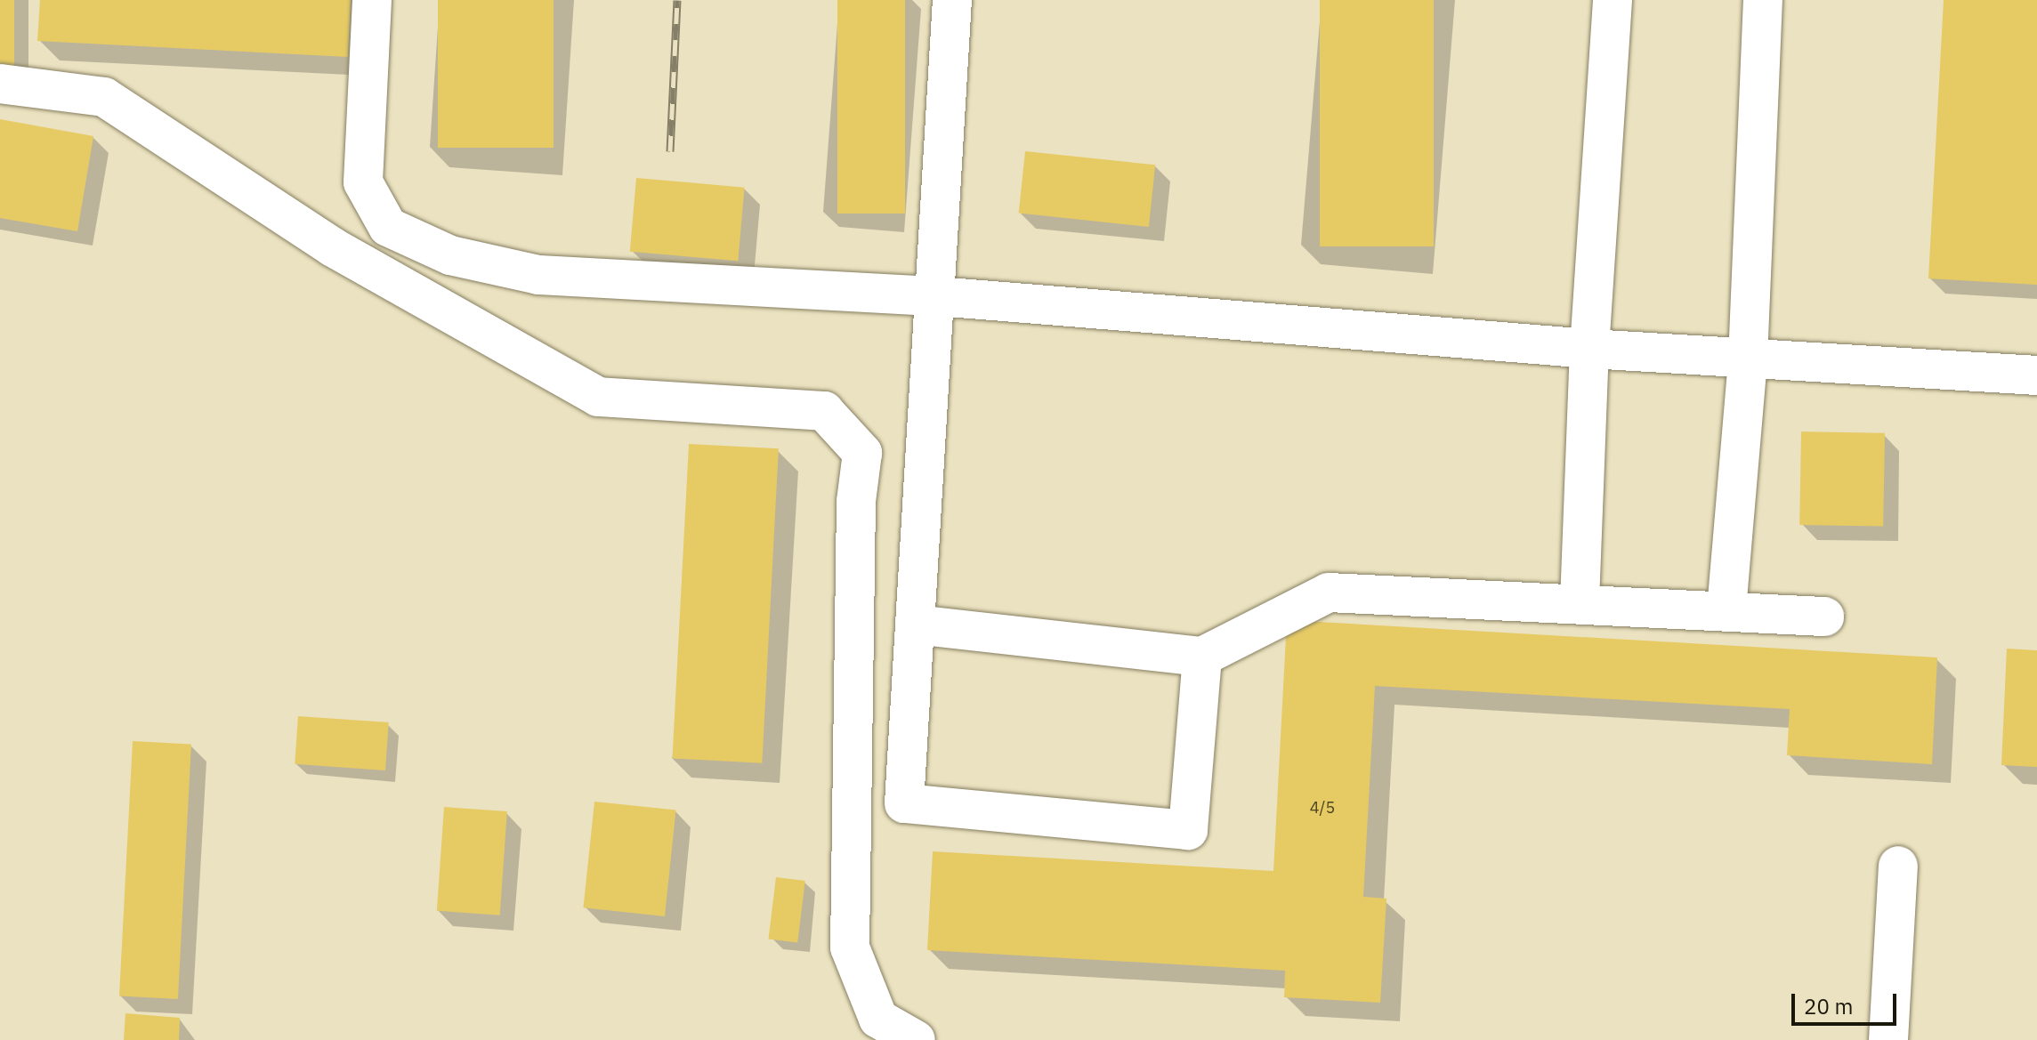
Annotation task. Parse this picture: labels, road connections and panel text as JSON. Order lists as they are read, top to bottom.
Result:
{
  "house_numbers": ["4/5"],
  "scale_bar": "20 m"
}
